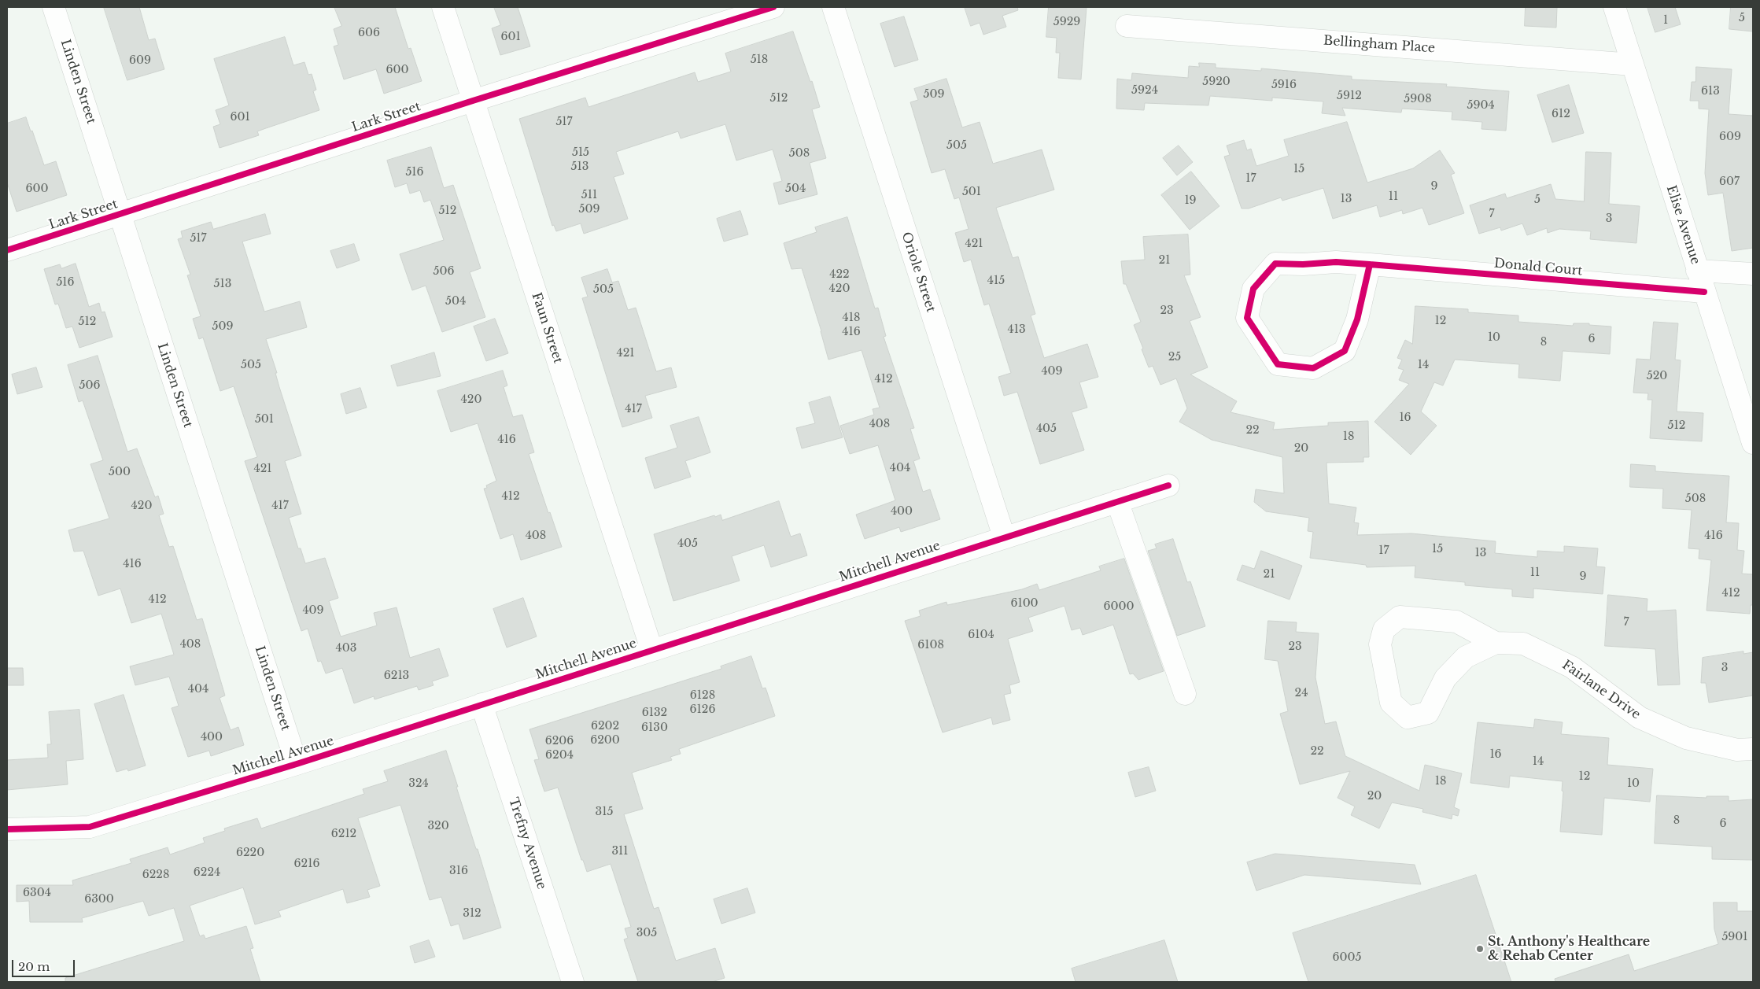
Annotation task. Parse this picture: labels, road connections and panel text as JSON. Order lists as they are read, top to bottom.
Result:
{
  "streets": {
    "street": [
      "Bellingham Place",
      "Linden Street",
      "Lark Street",
      "Elise Avenue",
      "Donald Court",
      "Oriole Street",
      "Faun Street",
      "Mitchell Avenue",
      "Fairlane Drive",
      "Trefny Avenue"
    ]
  },
  "crossings": [
    ["Bellingham Place", "Elise Avenue"],
    ["Linden Street", "Lark Street"],
    ["Linden Street", "Mitchell Avenue"],
    ["Lark Street", "Faun Street"],
    ["Elise Avenue", "Donald Court"],
    ["Oriole Street", "Mitchell Avenue"],
    ["Faun Street", "Mitchell Avenue"],
    ["Mitchell Avenue", "Trefny Avenue"]
  ],
  "places": ["St. Anthony's Healthcare & Rehab Center"],
  "house_numbers": [
    "5",
    "1",
    "5929",
    "606",
    "601",
    "518",
    "609",
    "600",
    "5920",
    "5916",
    "5924",
    "613",
    "509",
    "5912",
    "512",
    "5908",
    "5904",
    "612",
    "601",
    "517",
    "609",
    "505",
    "515",
    "508",
    "513",
    "15",
    "516",
    "17",
    "607",
    "9",
    "600",
    "504",
    "501",
    "511",
    "11",
    "13",
    "5",
    "19",
    "509",
    "512",
    "7",
    "3",
    "517",
    "421",
    "21",
    "506",
    "422",
    "415",
    "516",
    "513",
    "420",
    "505",
    "504",
    "23",
    "418",
    "12",
    "512",
    "509",
    "413",
    "416",
    "10",
    "6",
    "8",
    "421",
    "25",
    "505",
    "14",
    "409",
    "520",
    "412",
    "506",
    "420",
    "417",
    "16",
    "501",
    "408",
    "512",
    "405",
    "22",
    "18",
    "416",
    "20",
    "404",
    "421",
    "500",
    "412",
    "508",
    "420",
    "417",
    "400",
    "408",
    "416",
    "405",
    "15",
    "17",
    "13",
    "416",
    "11",
    "21",
    "9",
    "412",
    "412",
    "6100",
    "6000",
    "409",
    "7",
    "6104",
    "408",
    "6108",
    "23",
    "403",
    "3",
    "6213",
    "404",
    "24",
    "6128",
    "6126",
    "6132",
    "6202",
    "6130",
    "400",
    "6200",
    "6206",
    "22",
    "16",
    "6204",
    "14",
    "12",
    "18",
    "324",
    "10",
    "20",
    "315",
    "8",
    "6",
    "320",
    "6212",
    "311",
    "6220",
    "6216",
    "316",
    "6224",
    "6228",
    "6304",
    "6300",
    "312",
    "305",
    "5901",
    "6005"
  ],
  "scale_bar": "20 m"
}
